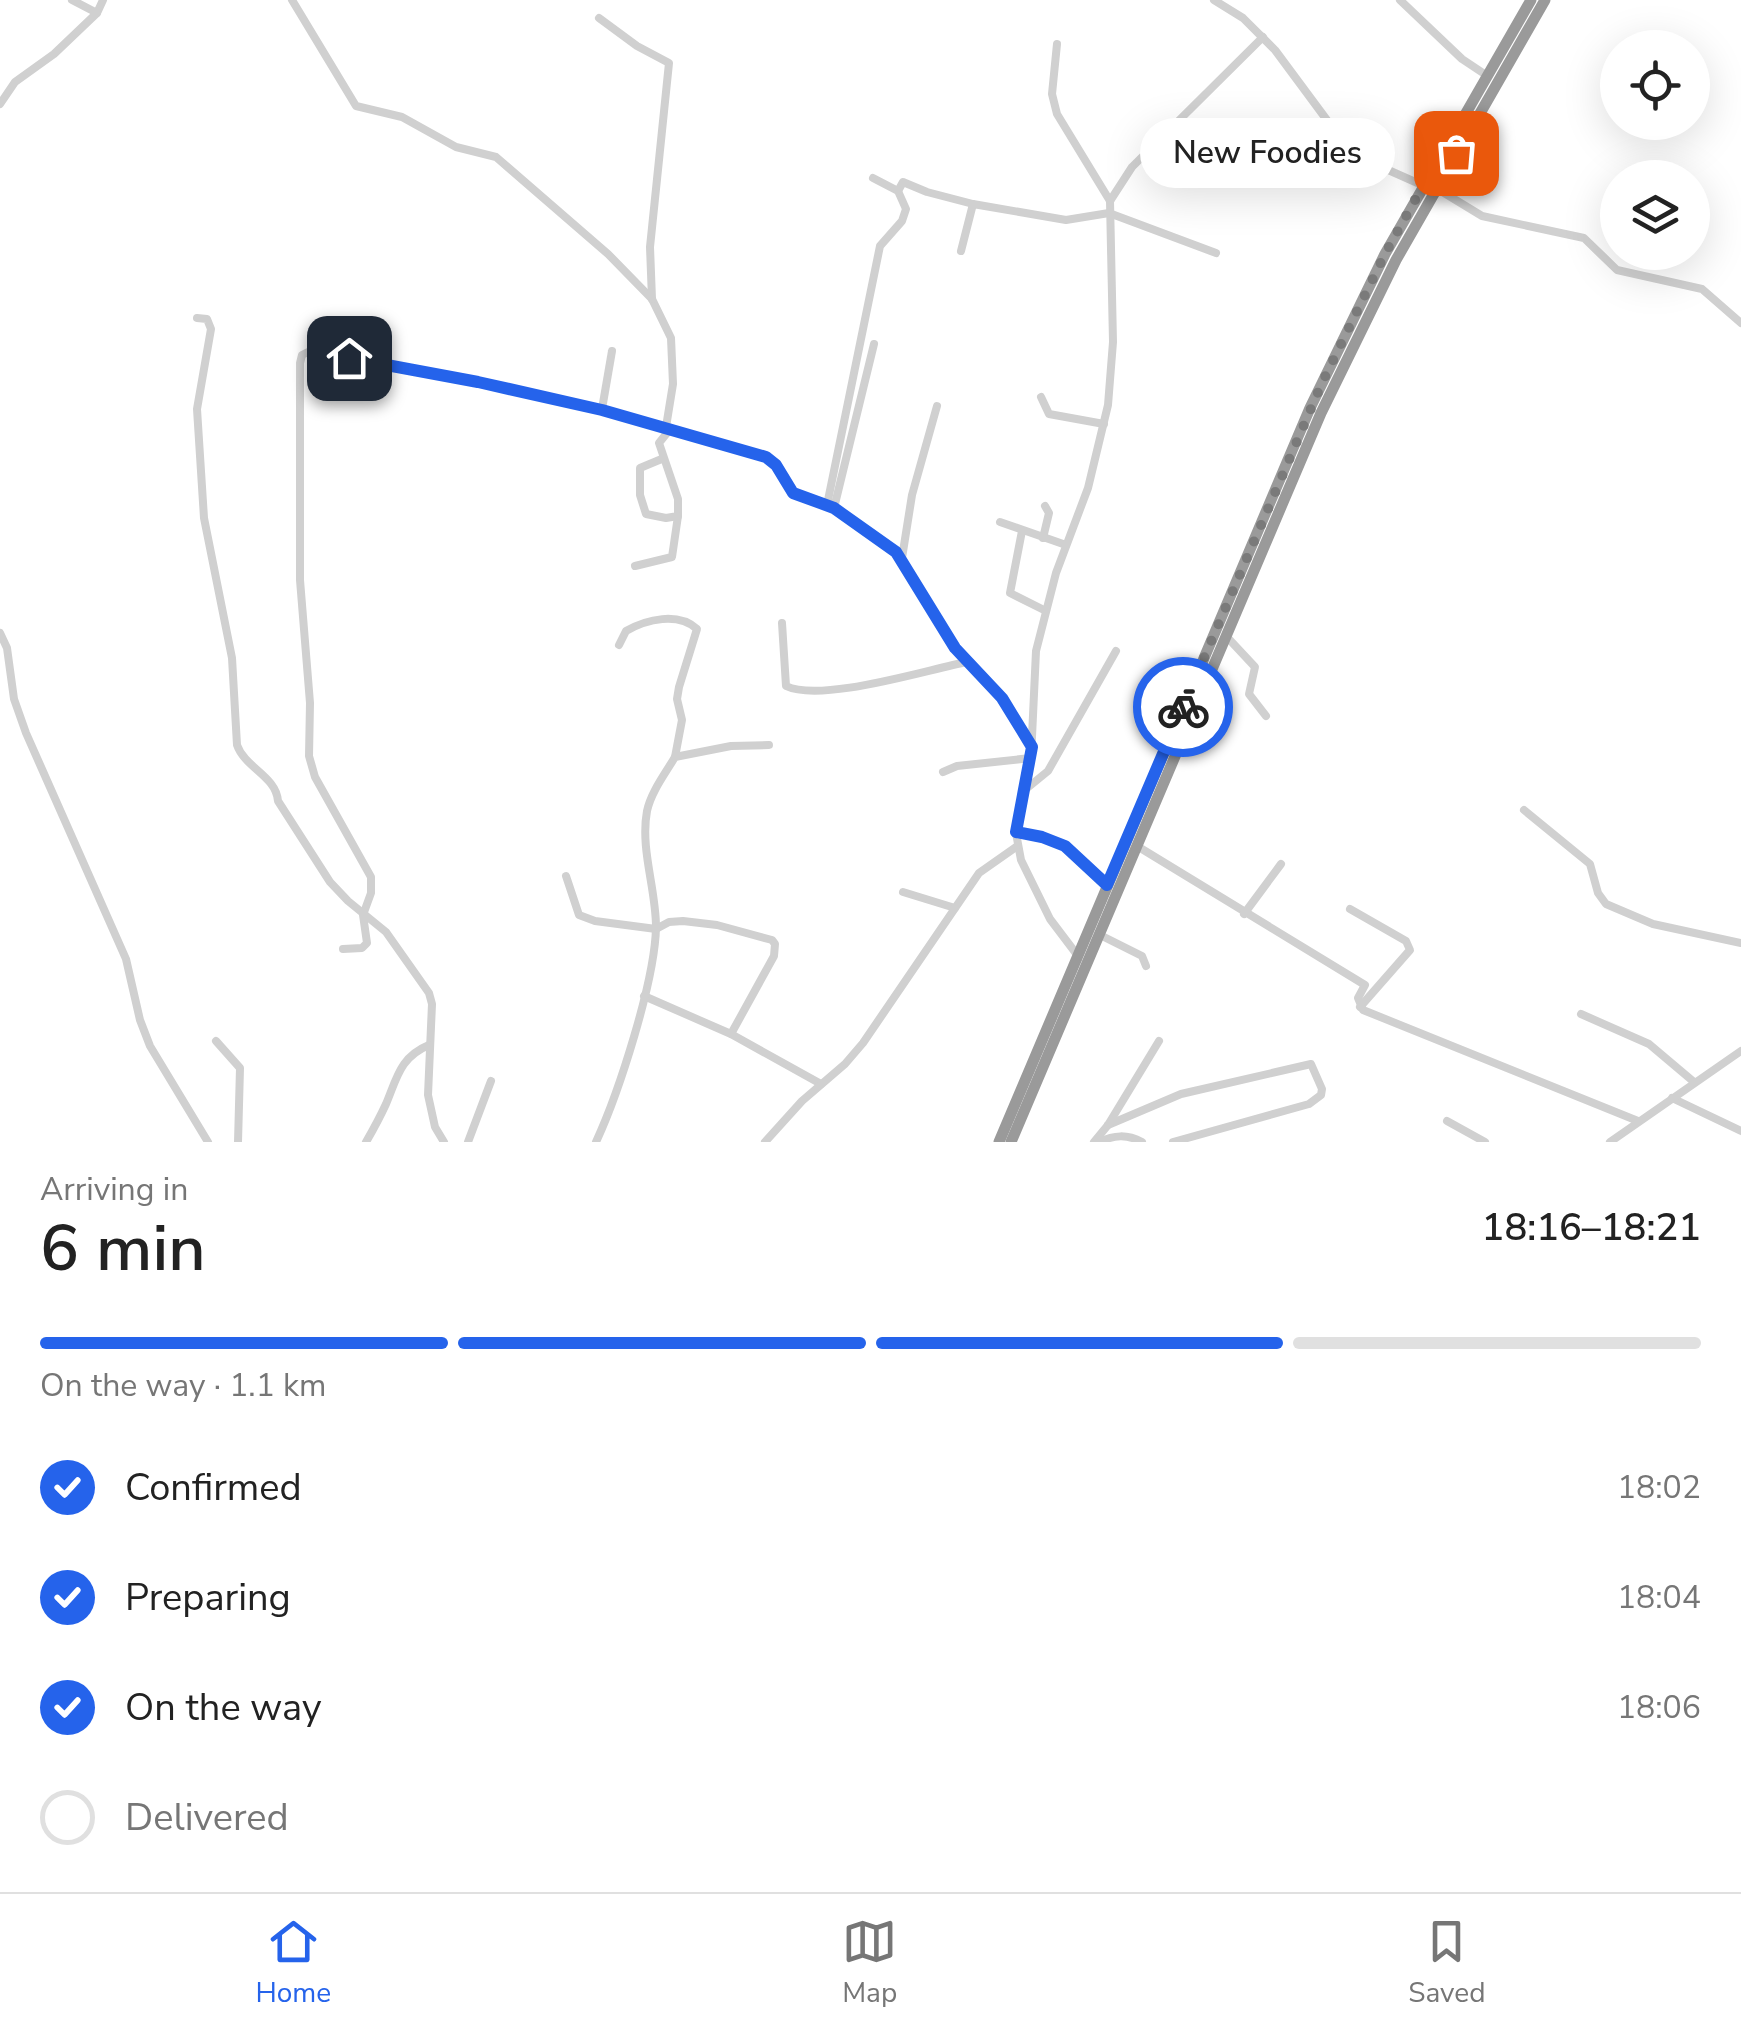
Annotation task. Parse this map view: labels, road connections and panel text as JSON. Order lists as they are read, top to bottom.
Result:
{
  "places": ["New Foodies"],
  "page": {
    "bubble": "New Foodies",
    "heading": ["6 min", "Arriving in", "18:16–18:21"],
    "bar": "On the way · 1.1 km",
    "list": [
      ["Confirmed", "18:02"],
      ["Preparing", "18:04"],
      ["On the way", "18:06"],
      "Delivered"
    ],
    "tabs": ["Home", "Map", "Saved"]
  }
}
